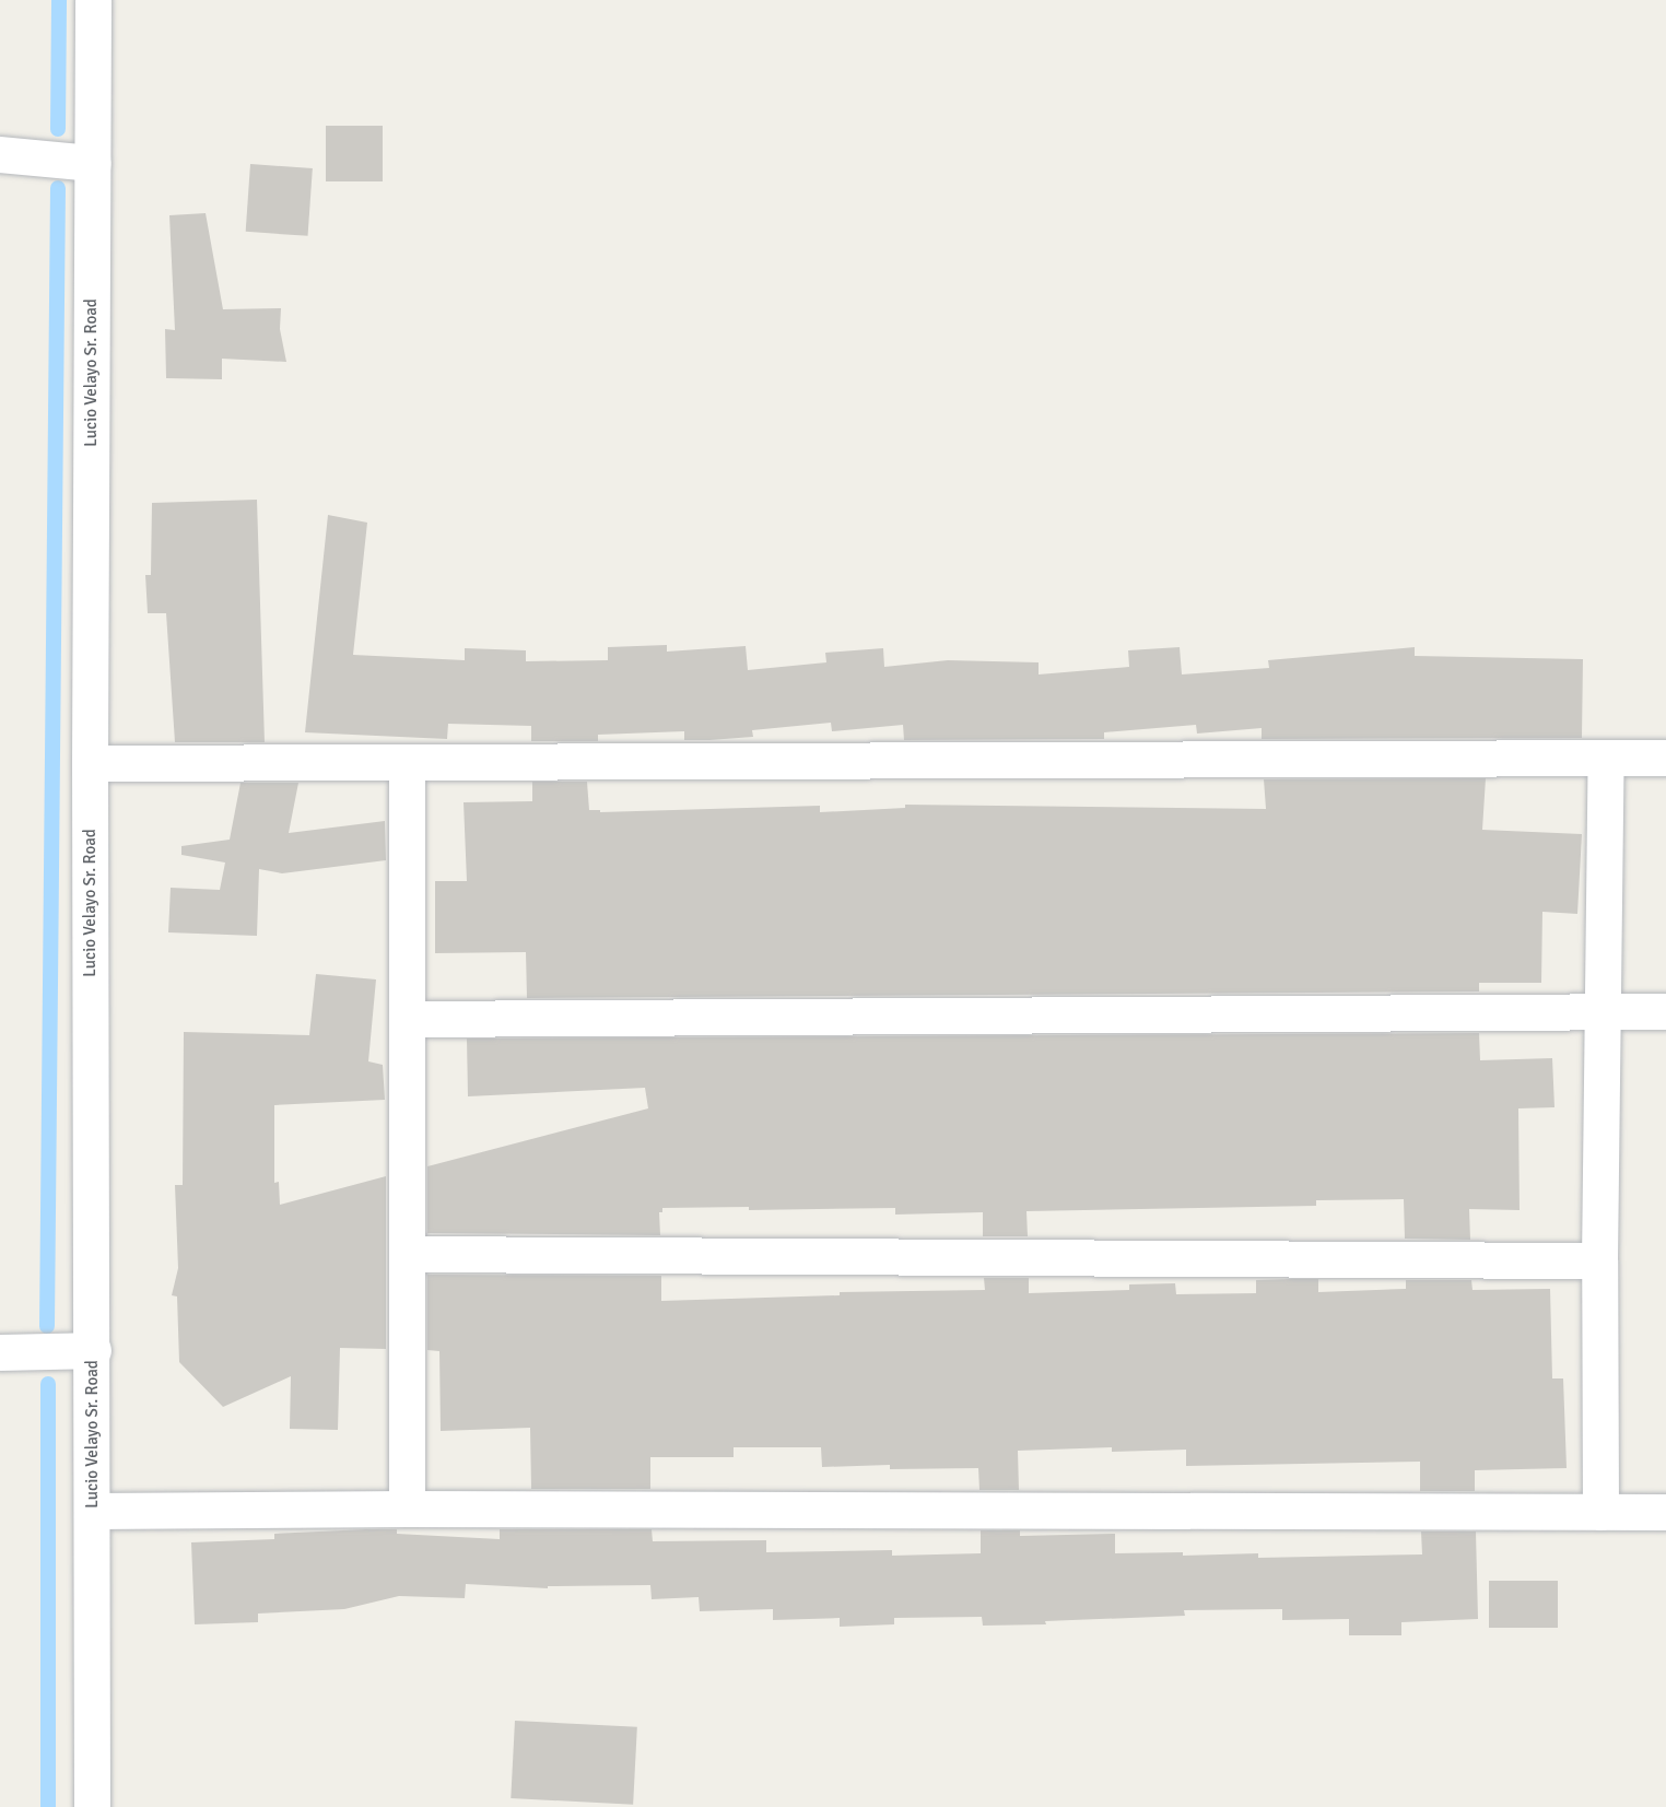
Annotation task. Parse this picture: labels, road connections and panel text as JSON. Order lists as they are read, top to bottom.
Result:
{
  "streets": {
    "street": ["Lucio Velayo Sr. Road"]
  }
}
